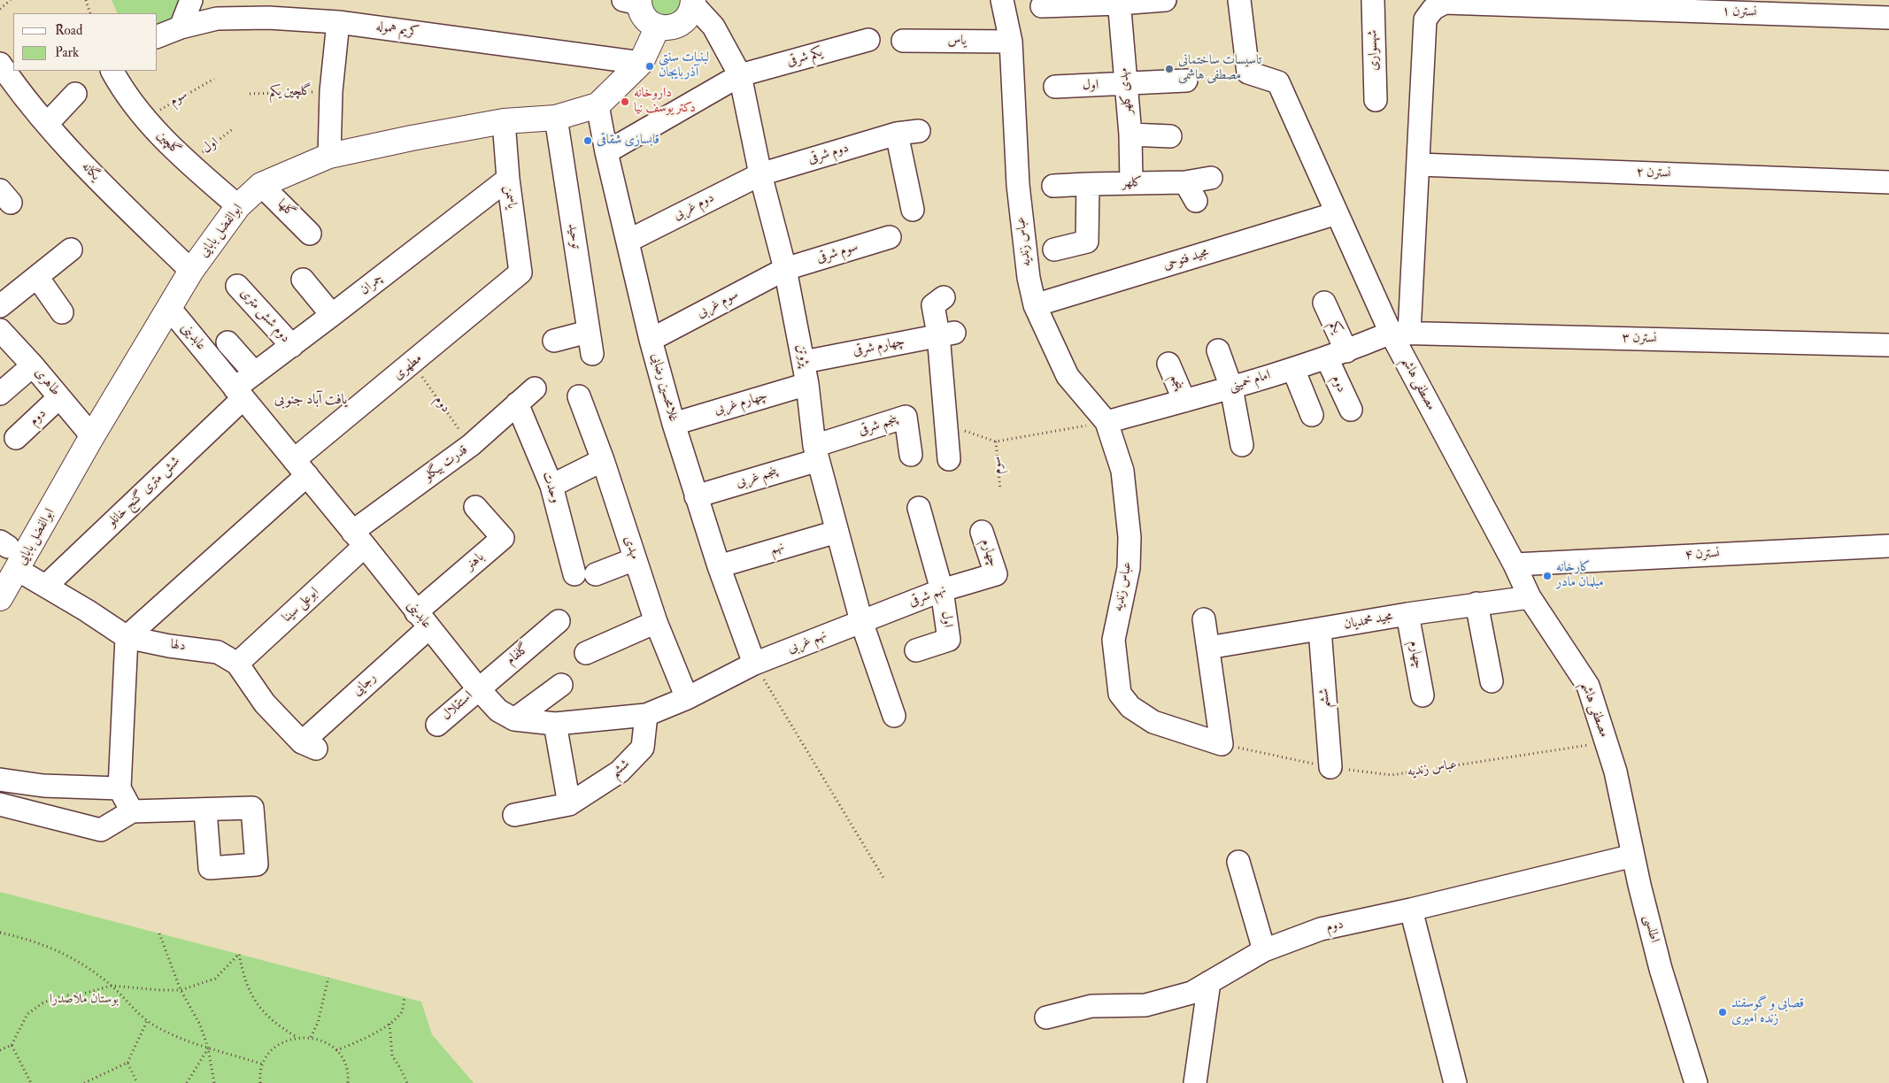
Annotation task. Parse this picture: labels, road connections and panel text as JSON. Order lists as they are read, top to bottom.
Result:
{
  "streets": {
    "main road": ["ابوالفضل بابایی"],
    "street": [
      "نسترن ۱",
      "کریم هموله",
      "یاس",
      "شهسواری",
      "یکم شرقی",
      "اول",
      "مهدی کلهر",
      "گلچین یکم",
      "گلچین",
      "دوم شرقی",
      "یگانه",
      "نسترن ۲",
      "کلهر",
      "یاسمن",
      "دوم غربی",
      "گلها",
      "توحید",
      "عباس زندیه",
      "سوم شرقی",
      "مجید فتوحی",
      "چمران",
      "سوم غربی",
      "دوم شش متری",
      "یکم",
      "عابدینی",
      "نسترن ۳",
      "چهارم شرقی",
      "پژوتن",
      "مطهری",
      "امام خمینی",
      "طاهری",
      "پنجم",
      "دوم",
      "مصطفی هاشم",
      "غلامحسین رضایی",
      "چهارم غربی",
      "پنجم شرقی",
      "قدرت بیگلو",
      "پنجم غربی",
      "وحدت",
      "شش متری گنج خانلو",
      "مهدی",
      "نهم",
      "چهارم",
      "نسترن ۴",
      "باهنر",
      "نهم شرقی",
      "ابوعلی سینا",
      "مجید محمدیان",
      "نهم غربی",
      "دلها",
      "گلفام",
      "رجایی",
      "ششم",
      "استقلال",
      "اطلسی"
    ],
    "path": ["سوم"]
  },
  "crossings": [
    ["نسترن ۱", "نسترن ۲"],
    ["کریم هموله", "گلچین یکم"],
    ["کریم هموله", "ابوالفضل بابایی"],
    ["یاس", "عباس زندیه"],
    ["یکم شرقی", "پژوتن"],
    ["یکم شرقی", "غلامحسین رضایی"],
    ["اول", "مهدی کلهر"],
    ["اول", "گلچین"],
    ["اول", "نهم شرقی"],
    ["مهدی کلهر", "کلهر"],
    ["گلچین یکم", "ابوالفضل بابایی"],
    ["سوم", "گلچین"],
    ["گلچین", "ابوالفضل بابایی"],
    ["دوم شرقی", "دوم غربی"],
    ["دوم شرقی", "پژوتن"],
    ["یگانه", "ابوالفضل بابایی"],
    ["یاسمن", "ابوالفضل بابایی"],
    ["یاسمن", "چمران"],
    ["یاسمن", "مطهری"],
    ["دوم غربی", "پژوتن"],
    ["دوم غربی", "غلامحسین رضایی"],
    ["گلها", "ابوالفضل بابایی"],
    ["ابوالفضل بابایی", "توحید"],
    ["ابوالفضل بابایی", "عابدینی"],
    ["ابوالفضل بابایی", "طاهری"],
    ["ابوالفضل بابایی", "غلامحسین رضایی"],
    ["ابوالفضل بابایی", "دلها"],
    ["عباس زندیه", "مجید فتوحی"],
    ["عباس زندیه", "امام خمینی"],
    ["عباس زندیه", "مصطفی هاشم"],
    ["عباس زندیه", "ششم"],
    ["سوم شرقی", "سوم غربی"],
    ["سوم شرقی", "پژوتن"],
    ["مجید فتوحی", "مصطفی هاشم"],
    ["چمران", "دوم شش متری"],
    ["چمران", "عابدینی"],
    ["چمران", "شش متری گنج خانلو"],
    ["سوم غربی", "پژوتن"],
    ["سوم غربی", "غلامحسین رضایی"],
    ["یکم", "امام خمینی"],
    ["یکم", "دوم"],
    ["عابدینی", "مطهری"],
    ["عابدینی", "غلامحسین رضایی"],
    ["عابدینی", "قدرت بیگلو"],
    ["عابدینی", "شش متری گنج خانلو"],
    ["عابدینی", "مهدی"],
    ["عابدینی", "باهنر"],
    ["عابدینی", "ابوعلی سینا"],
    ["عابدینی", "نهم غربی"],
    ["عابدینی", "گلفام"],
    ["عابدینی", "رجایی"],
    ["عابدینی", "ششم"],
    ["عابدینی", "استقلال"],
    ["نسترن ۳", "امام خمینی"],
    ["نسترن ۳", "مصطفی هاشم"],
    ["چهارم شرقی", "پژوتن"],
    ["پژوتن", "چهارم غربی"],
    ["پژوتن", "پنجم شرقی"],
    ["پژوتن", "پنجم غربی"],
    ["پژوتن", "نهم"],
    ["پژوتن", "نهم شرقی"],
    ["پژوتن", "نهم غربی"],
    ["مطهری", "دوم"],
    ["امام خمینی", "پنجم"],
    ["امام خمینی", "دوم"],
    ["امام خمینی", "مصطفی هاشم"],
    ["طاهری", "دوم"],
    ["دوم", "قدرت بیگلو"],
    ["دوم", "اطلسی"],
    ["مصطفی هاشم", "نسترن ۴"],
    ["مصطفی هاشم", "مجید محمدیان"],
    ["مصطفی هاشم", "اطلسی"],
    ["غلامحسین رضایی", "چهارم غربی"],
    ["غلامحسین رضایی", "پنجم غربی"],
    ["غلامحسین رضایی", "نهم"],
    ["غلامحسین رضایی", "نهم غربی"],
    ["پنجم شرقی", "پنجم غربی"],
    ["قدرت بیگلو", "وحدت"],
    ["قدرت بیگلو", "ابوعلی سینا"],
    ["شش متری گنج خانلو", "دلها"],
    ["چهارم", "نهم شرقی"],
    ["چهارم", "مجید محمدیان"],
    ["باهنر", "رجایی"],
    ["نهم شرقی", "نهم غربی"],
    ["ابوعلی سینا", "دلها"],
    ["مجید محمدیان", "ششم"],
    ["دلها", "رجایی"],
    ["گلفام", "استقلال"]
  ],
  "districts": ["یافت آباد جنوبی"],
  "parks": ["بوستان ملاصدرا"],
  "places": [
    "لبنیات سنتی آذربایجان",
    "تاسیسات ساختمانی مصطفی هاشمی",
    "داروخانه دکتر یوسف نیا",
    "قابسازی شقاقی",
    "کارخانه مبلمان مادر",
    "قصابی و گوسفند زنده امیری"
  ],
  "legend": ["Road", "Park"]
}
